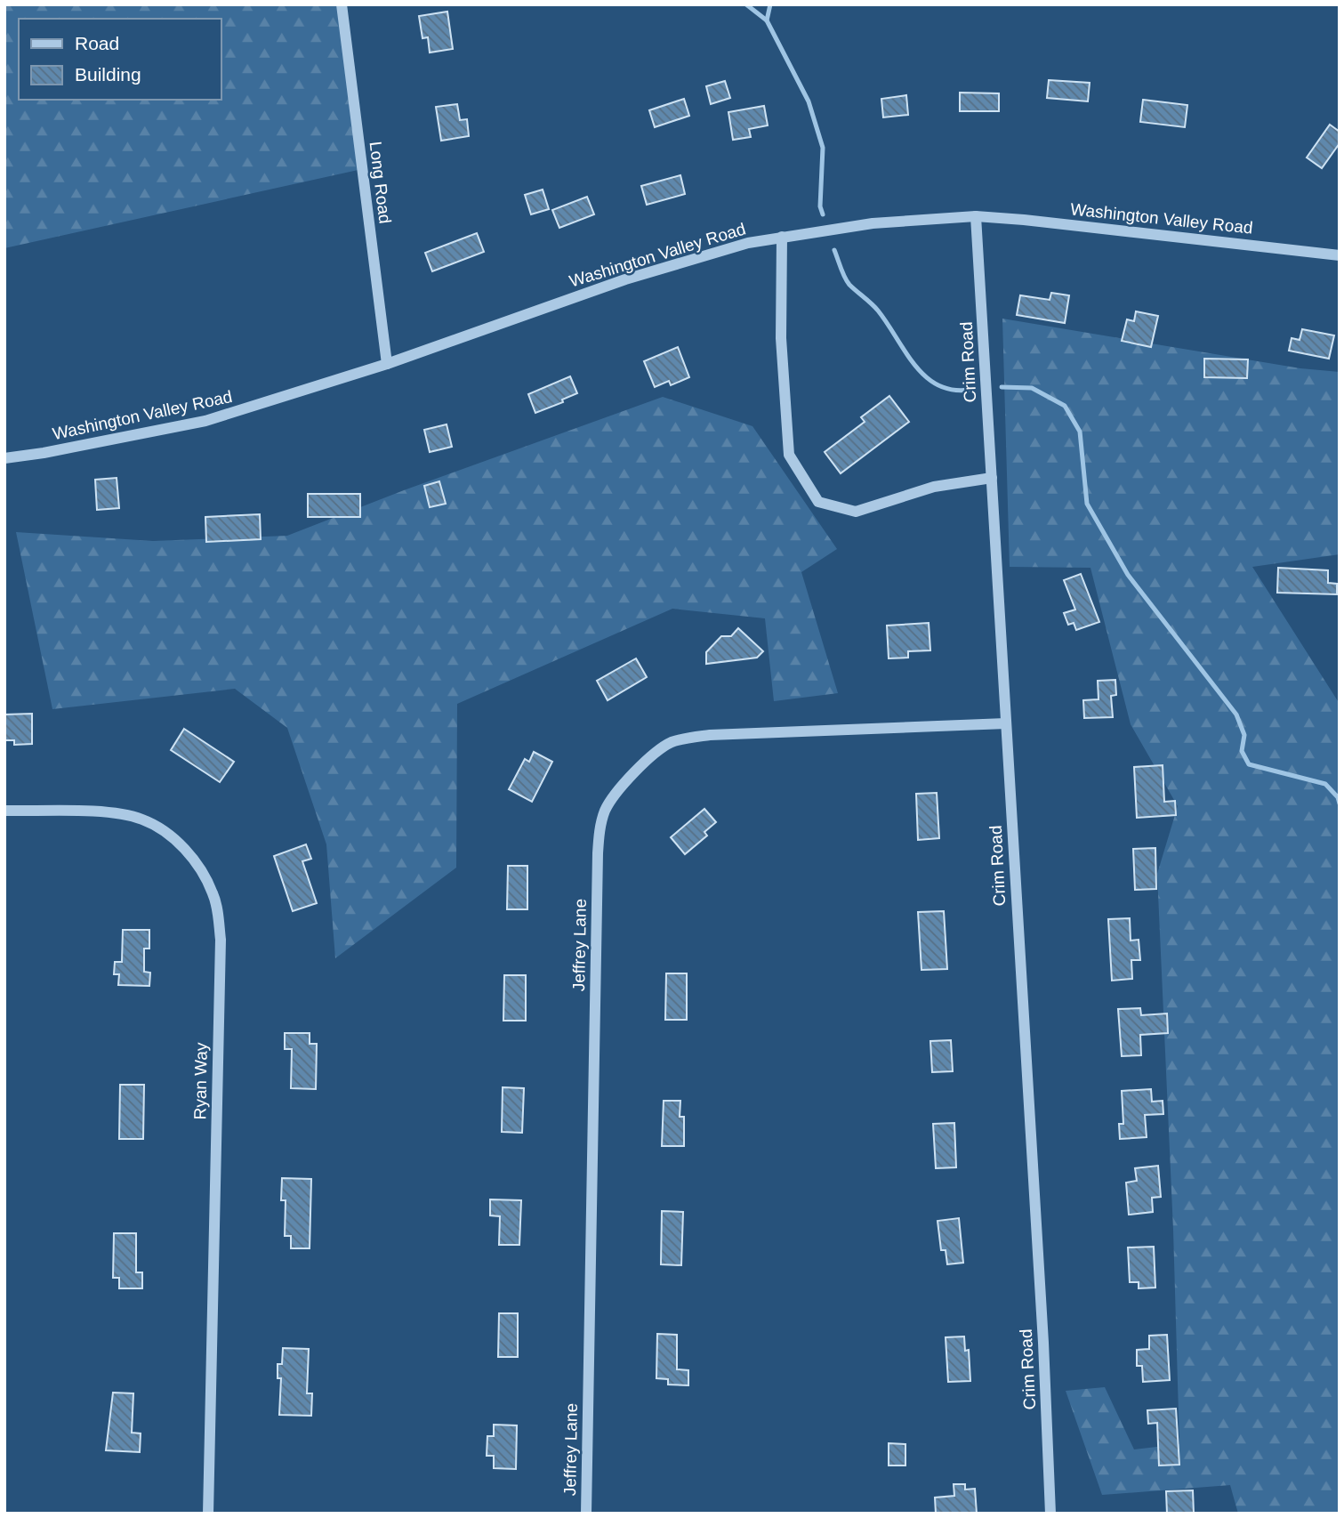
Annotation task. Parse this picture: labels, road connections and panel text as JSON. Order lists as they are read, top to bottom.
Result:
{
  "streets": {
    "street": [
      "Long Road",
      "Washington Valley Road",
      "Crim Road",
      "Jeffrey Lane",
      "Ryan Way"
    ]
  },
  "crossings": [
    ["Long Road", "Washington Valley Road"],
    ["Washington Valley Road", "Crim Road"],
    ["Crim Road", "Jeffrey Lane"]
  ],
  "legend": ["Road", "Building"]
}
